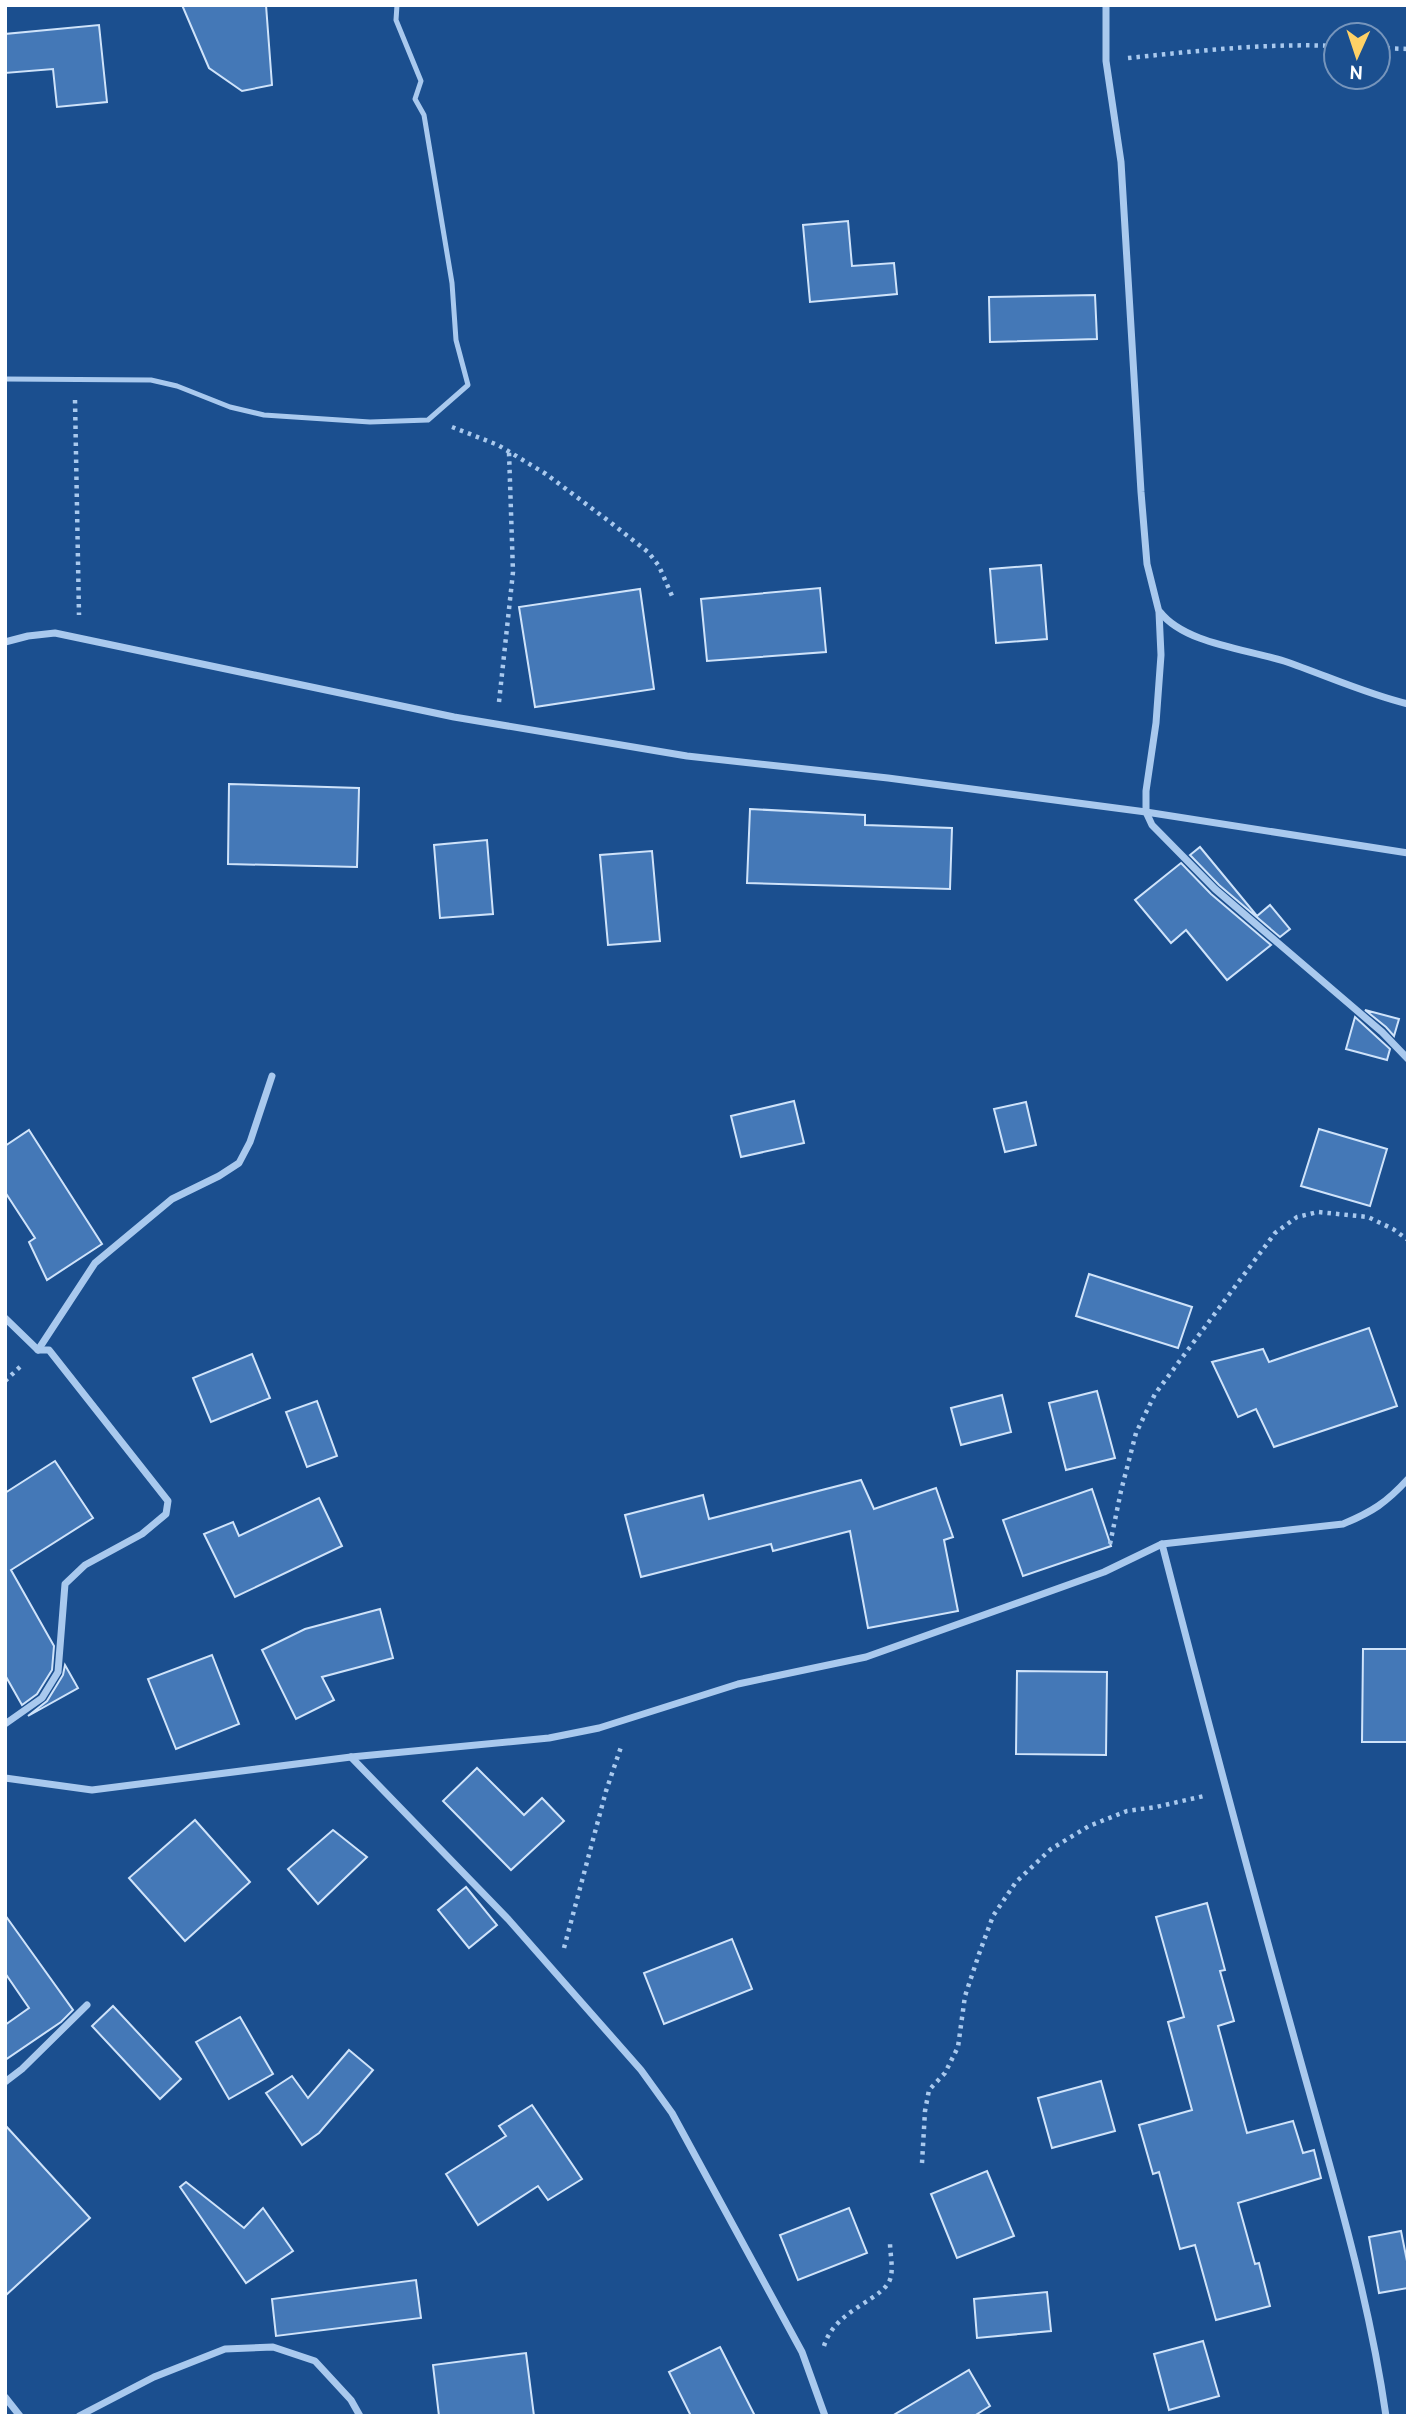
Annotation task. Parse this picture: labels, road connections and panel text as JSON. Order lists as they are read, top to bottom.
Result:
{
  "north": "bottom"
}
